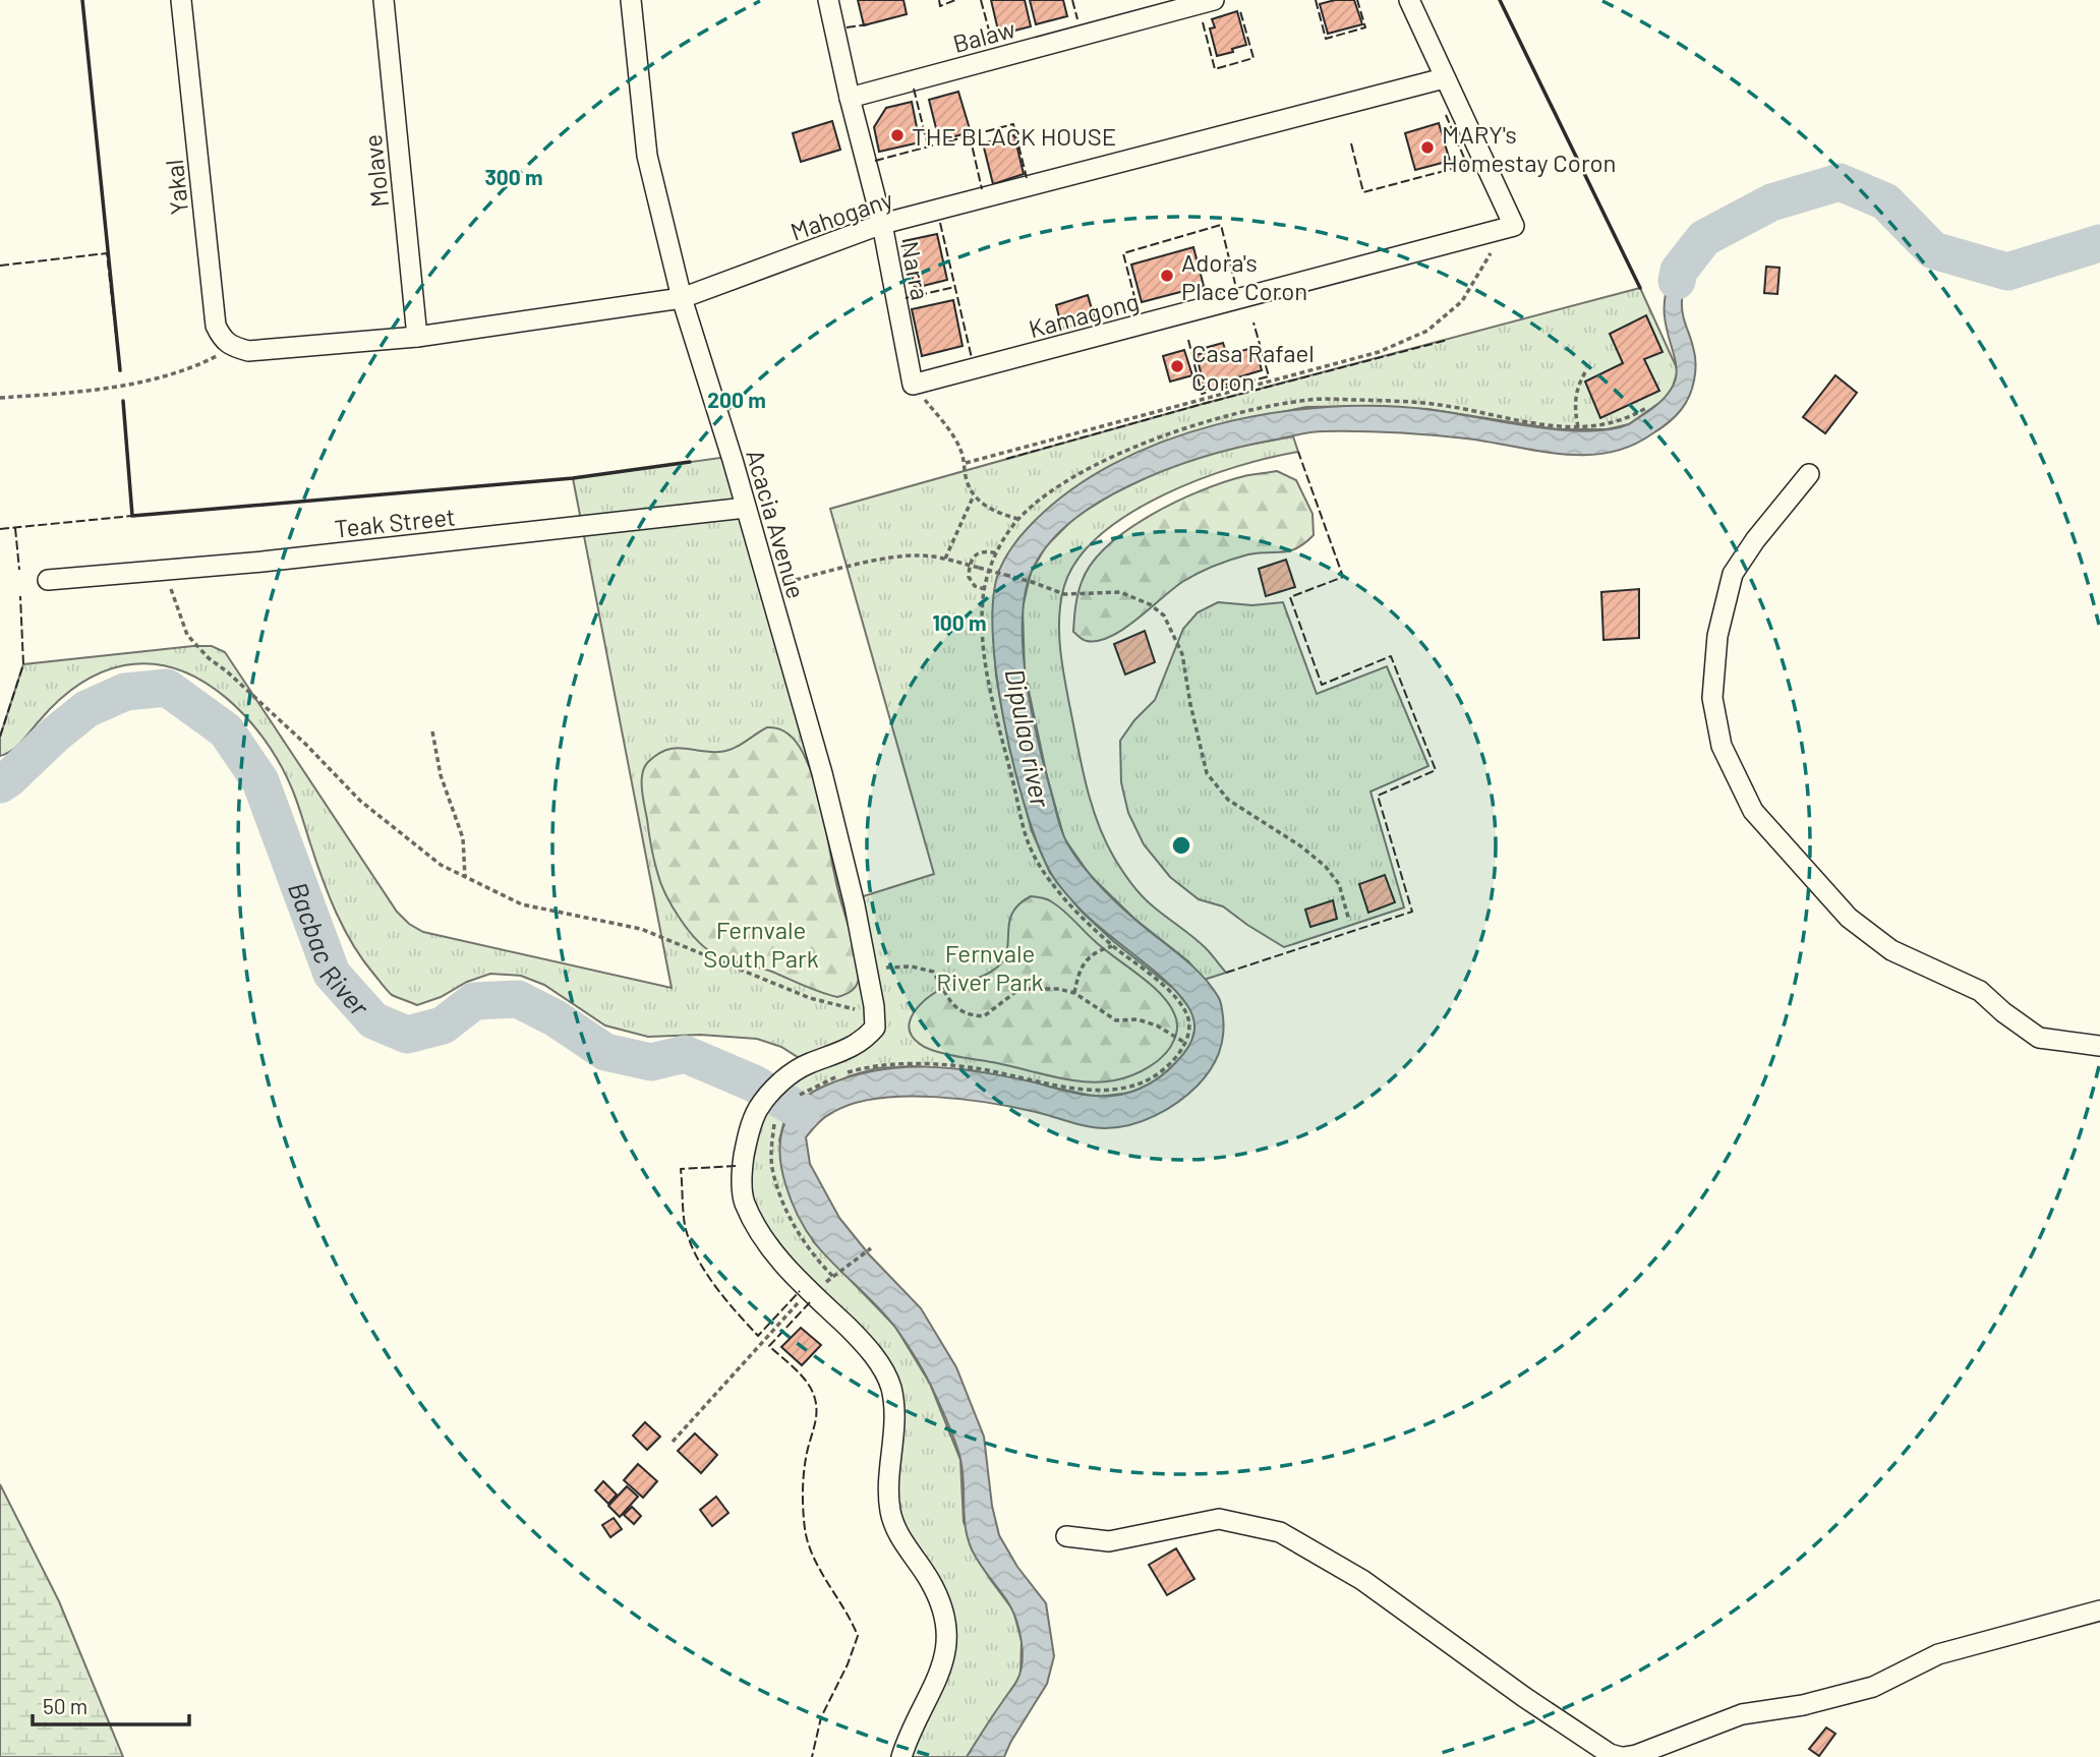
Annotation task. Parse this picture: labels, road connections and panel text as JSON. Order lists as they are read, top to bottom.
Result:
{
  "streets": {
    "street": [
      "Balaw",
      "Molave",
      "Yakal",
      "Mahogany",
      "Narra",
      "Kamagong",
      "Teak Street",
      "Acacia Avenue"
    ]
  },
  "crossings": [
    ["Balaw", "Narra"],
    ["Molave", "Mahogany"],
    ["Yakal", "Mahogany"],
    ["Mahogany", "Narra"],
    ["Mahogany", "Acacia Avenue"],
    ["Narra", "Kamagong"],
    ["Teak Street", "Acacia Avenue"]
  ],
  "water": ["Dipulao river", "Bacbac River"],
  "parks": ["Fernvale South Park", "Fernvale River Park"],
  "places": [
    "THE BLACK HOUSE",
    "MARY's Homestay Coron",
    "Adora's Place Coron",
    "Casa Rafael Coron"
  ],
  "scale_bar": "50 m",
  "rings": ["300 m", "200 m", "100 m"]
}
